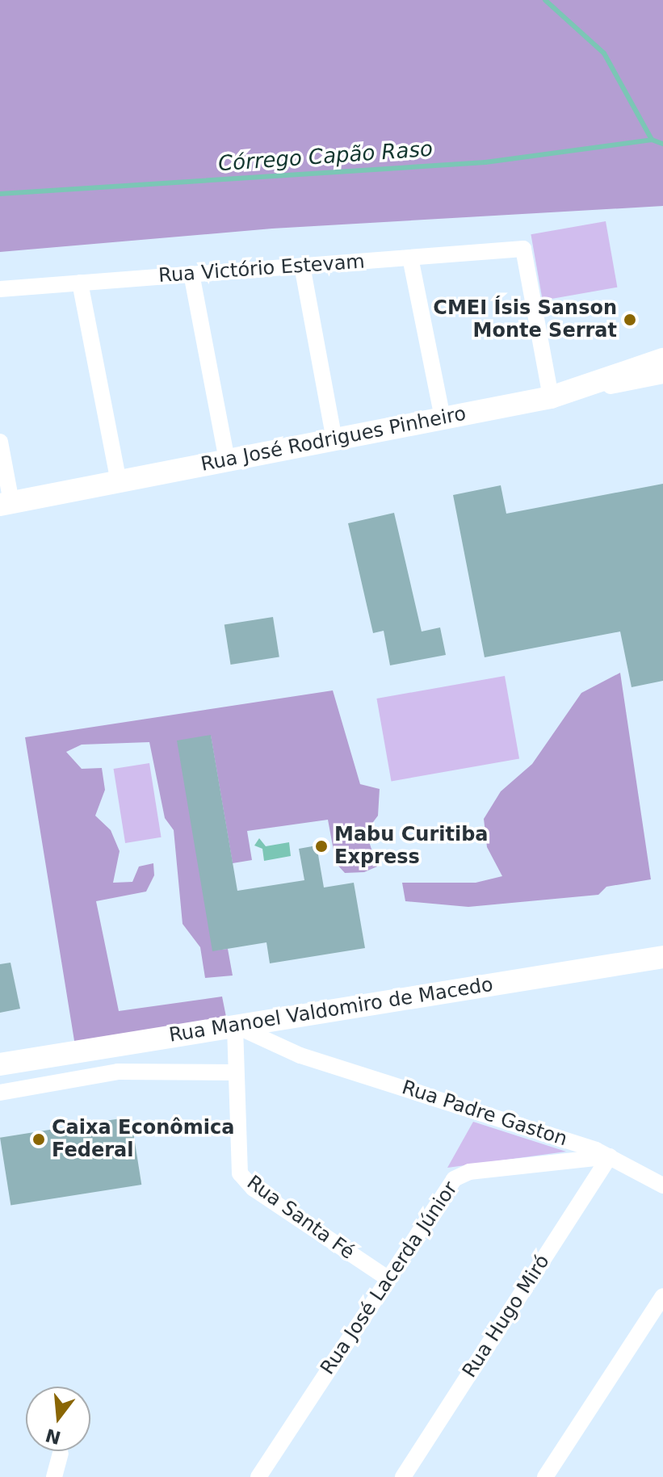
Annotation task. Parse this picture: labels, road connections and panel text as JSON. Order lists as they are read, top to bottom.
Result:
{
  "streets": {
    "main road": ["Rua José Rodrigues Pinheiro", "Rua Manoel Valdomiro de Macedo"],
    "street": [
      "Rua Victório Estevam",
      "Rua Padre Gaston",
      "Rua Santa Fé",
      "Rua José Lacerda Júnior",
      "Rua Hugo Miró"
    ]
  },
  "crossings": [
    ["Rua Victório Estevam", "Rua José Rodrigues Pinheiro"],
    ["Rua Manoel Valdomiro de Macedo", "Rua Padre Gaston"],
    ["Rua Manoel Valdomiro de Macedo", "Rua Santa Fé"],
    ["Rua Padre Gaston", "Rua Santa Fé"],
    ["Rua Padre Gaston", "Rua José Lacerda Júnior"],
    ["Rua Padre Gaston", "Rua Hugo Miró"],
    ["Rua Santa Fé", "Rua José Lacerda Júnior"],
    ["Rua José Lacerda Júnior", "Rua Hugo Miró"]
  ],
  "water": ["Córrego Capão Raso"],
  "places": ["CMEI Ísis Sanson Monte Serrat", "Mabu Curitiba Express", "Caixa Econômica Federal"],
  "north": "bottom"
}
